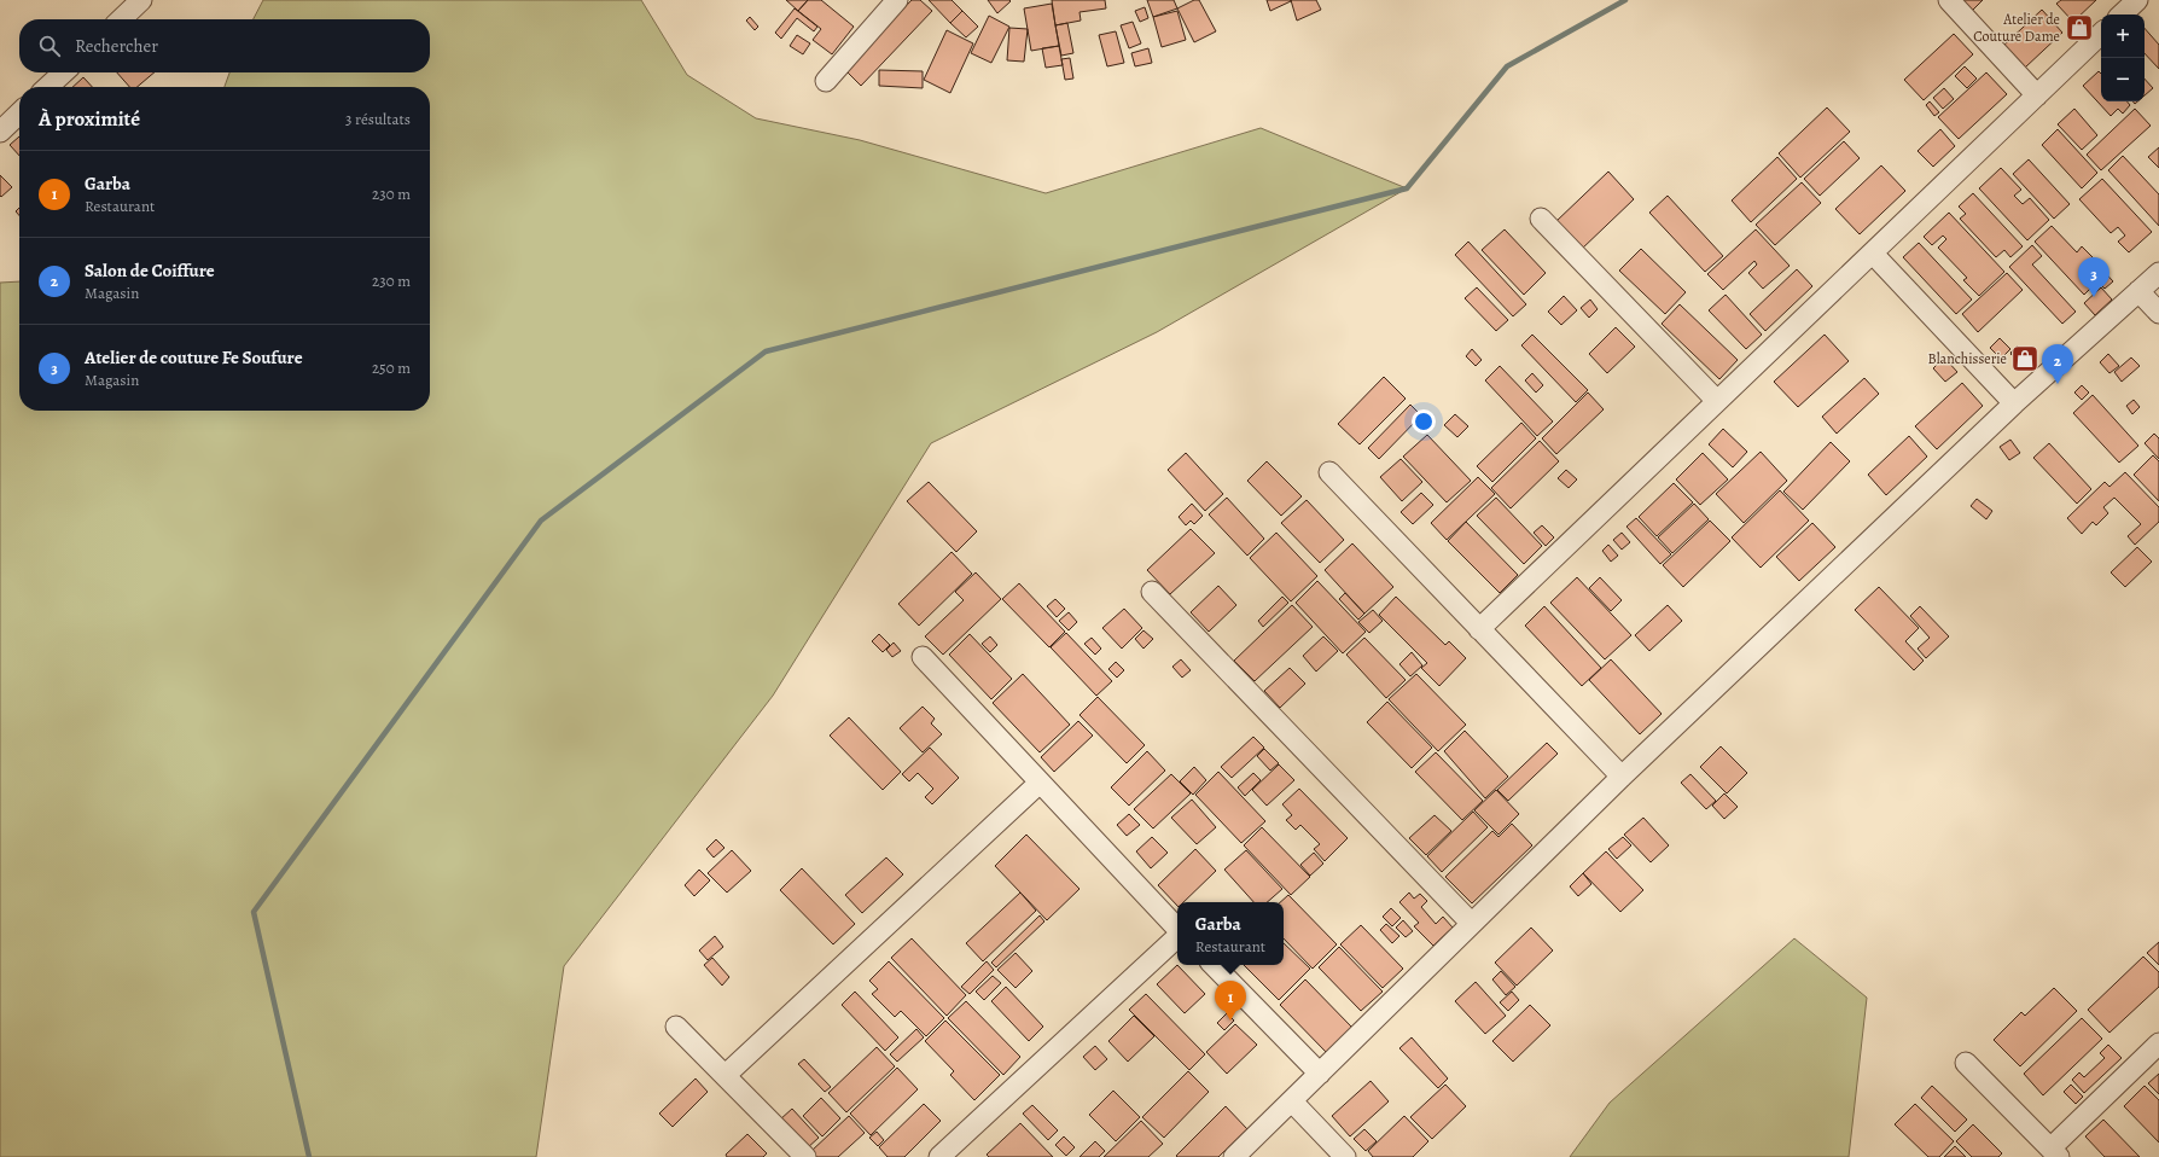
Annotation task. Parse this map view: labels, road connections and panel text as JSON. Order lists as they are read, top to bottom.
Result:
{
  "places": {
    "shop": ["Atelier de Couture Dame", "Blanchisserie"]
  },
  "page": {
    "map_buttons": ["+", "−"],
    "search": "Rechercher",
    "heading": ["À proximité", "3 résultats"],
    "list": [
      {
        "mark": "1",
        "name": "Garba",
        "note": "Restaurant",
        "value": "230 m"
      },
      {
        "mark": "2",
        "name": "Salon de Coiffure",
        "note": "Magasin",
        "value": "230 m"
      },
      {
        "mark": "3",
        "name": "Atelier de couture Fe Soufure",
        "note": "Magasin",
        "value": "250 m"
      }
    ],
    "pins": ["3", "2", "1"],
    "popup": ["Garba", "Restaurant"]
  }
}
